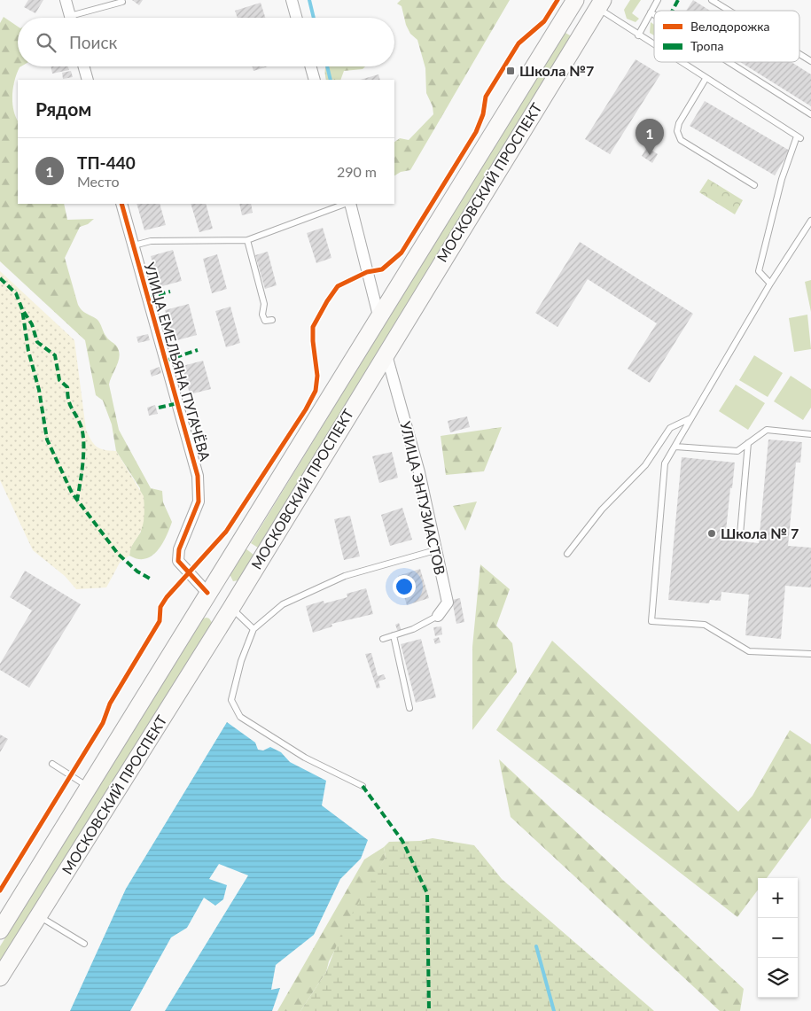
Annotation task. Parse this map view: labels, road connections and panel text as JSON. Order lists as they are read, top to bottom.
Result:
{
  "streets": {
    "main road": ["МОСКОВСКИЙ ПРОСПЕКТ"],
    "street": ["УЛИЦА ЕМЕЛЬЯНА ПУГАЧЁВА", "УЛИЦА ЭНТУЗИАСТОВ"]
  },
  "crossings": [
    ["МОСКОВСКИЙ ПРОСПЕКТ", "УЛИЦА ЕМЕЛЬЯНА ПУГАЧЁВА"],
    ["МОСКОВСКИЙ ПРОСПЕКТ", "УЛИЦА ЭНТУЗИАСТОВ"]
  ],
  "places": {
    "transit": ["Школа №7"],
    "other": ["Школа № 7"]
  },
  "legend": ["Велодорожка", "Тропа"],
  "page": {
    "search": "Поиск",
    "heading": "Рядом",
    "pins": "1",
    "list": [
      {
        "mark": "1",
        "name": "ТП-440",
        "note": "Место",
        "value": "290 m"
      }
    ],
    "map_buttons": ["+", "−"]
  }
}
